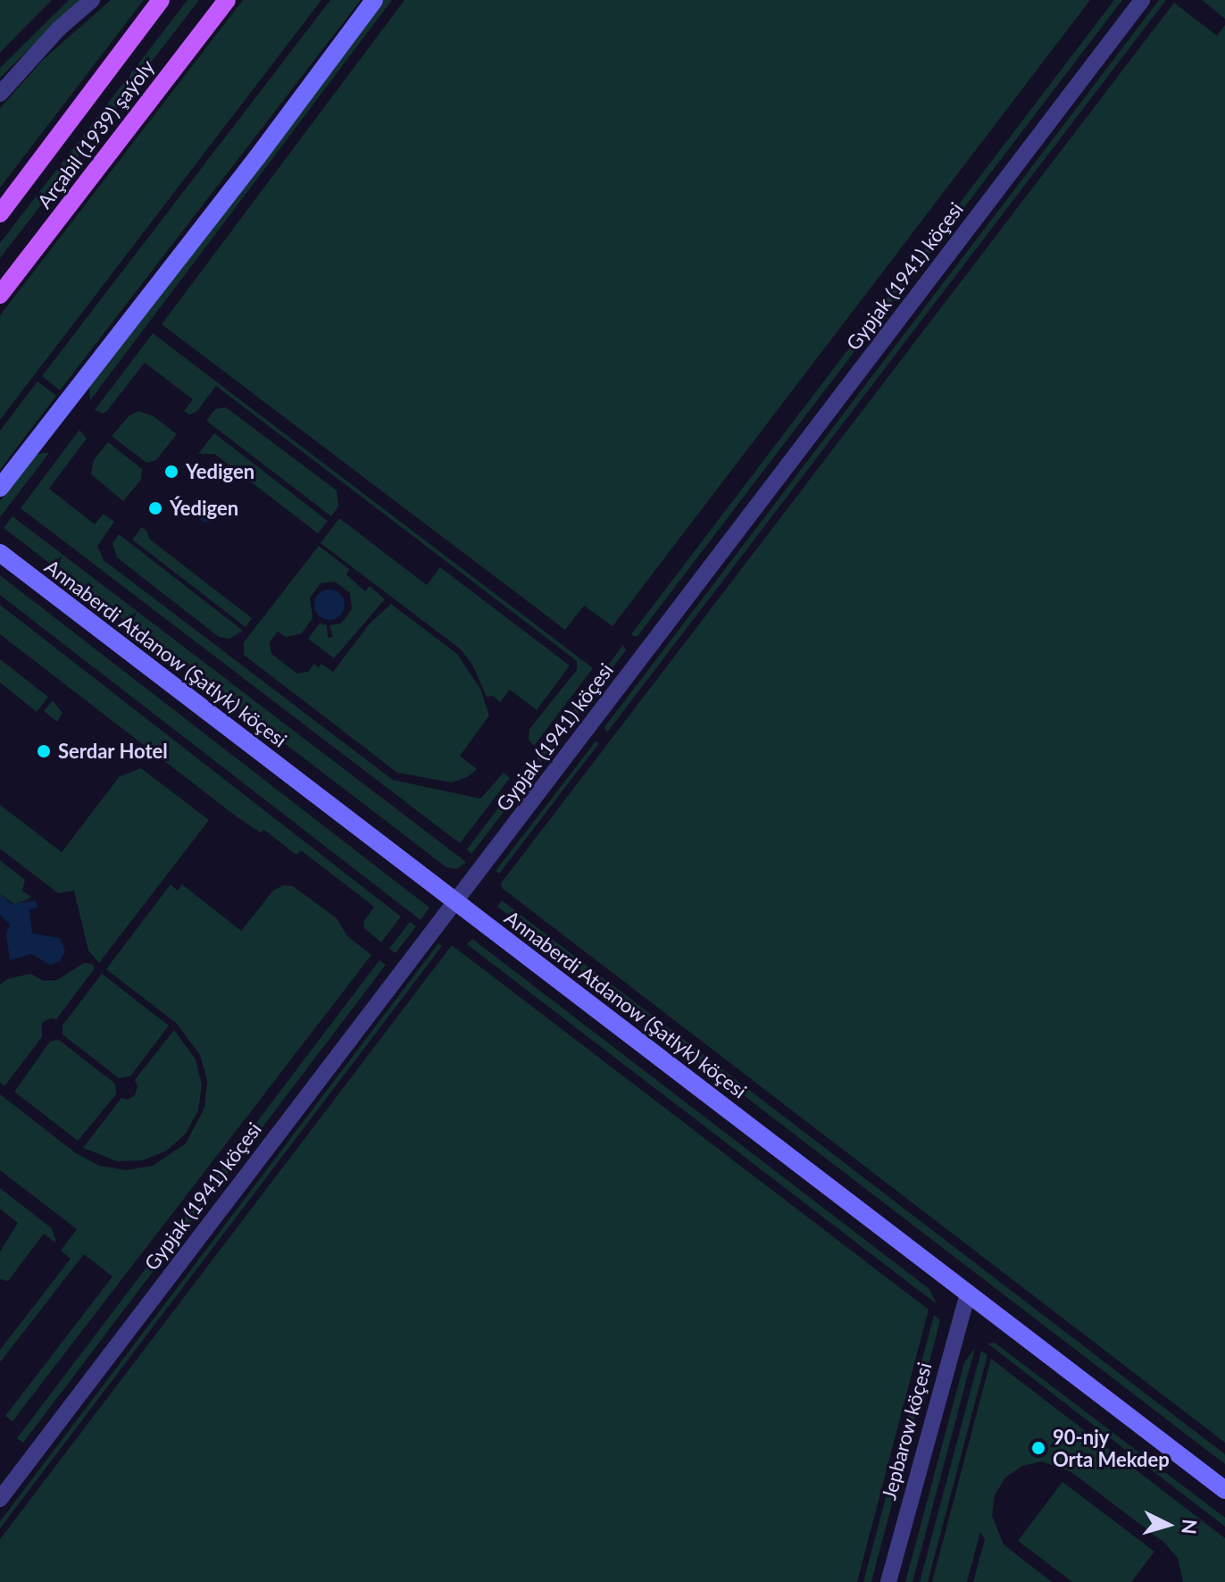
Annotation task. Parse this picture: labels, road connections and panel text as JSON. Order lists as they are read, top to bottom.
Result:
{
  "streets": {
    "main road": ["Arçabil (1939) şaýoly"],
    "street": ["Gypjak (1941) köçesi", "Annaberdi Atdanow (Şatlyk) köçesi", "Jepbarow köçesi"]
  },
  "crossings": [
    ["Gypjak (1941) köçesi", "Annaberdi Atdanow (Şatlyk) köçesi"],
    ["Annaberdi Atdanow (Şatlyk) köçesi", "Jepbarow köçesi"]
  ],
  "places": [
    "Yedigen",
    "Ýedigen",
    "Serdar Hotel",
    "90-njy Orta Mekdep"
  ],
  "north": "right"
}
